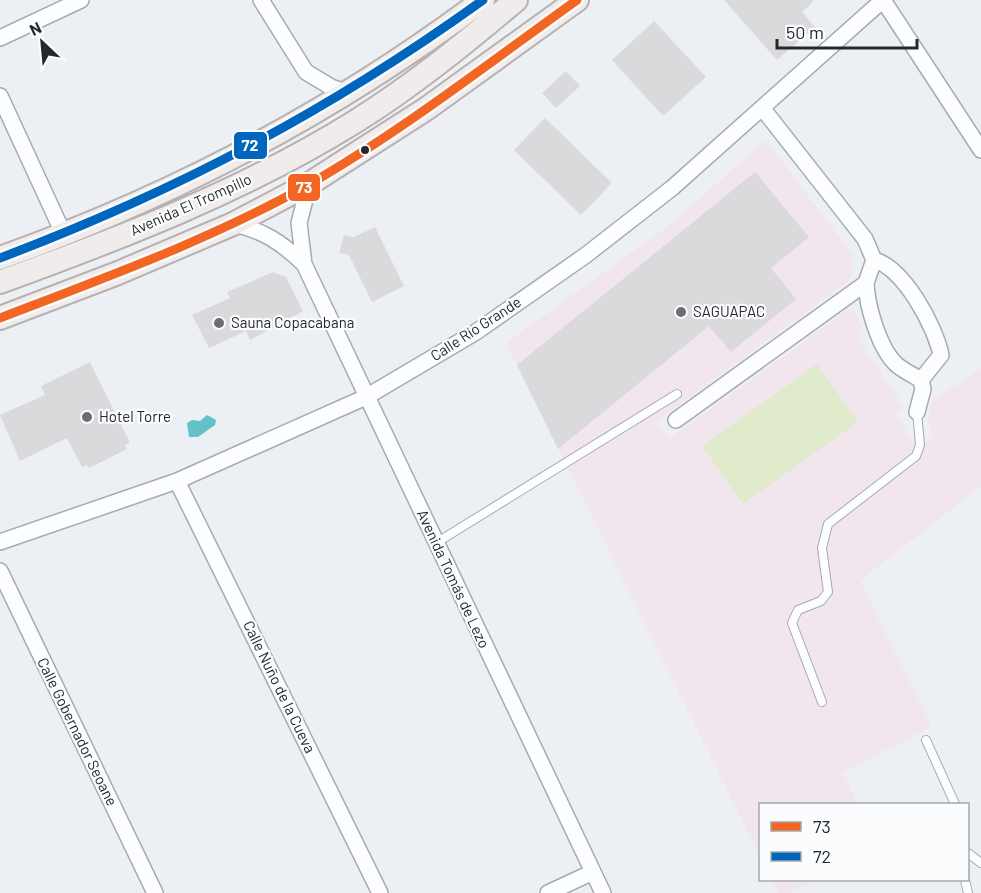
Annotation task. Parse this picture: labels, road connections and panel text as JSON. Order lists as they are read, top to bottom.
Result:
{
  "streets": {
    "main road": ["Avenida El Trompillo"],
    "street": [
      "Calle Río Grande",
      "Avenida Tomás de Lezo",
      "Calle Nuño de la Cueva",
      "Calle Gobernador Seoane"
    ]
  },
  "crossings": [
    ["Calle Río Grande", "Avenida Tomás de Lezo"],
    ["Calle Río Grande", "Calle Nuño de la Cueva"]
  ],
  "places": ["SAGUAPAC", "Sauna Copacabana", "Hotel Torre"],
  "lines": ["transit line 73", "transit line 72"],
  "legend": ["73", "72"],
  "scale_bar": "50 m",
  "north": "top left"
}
